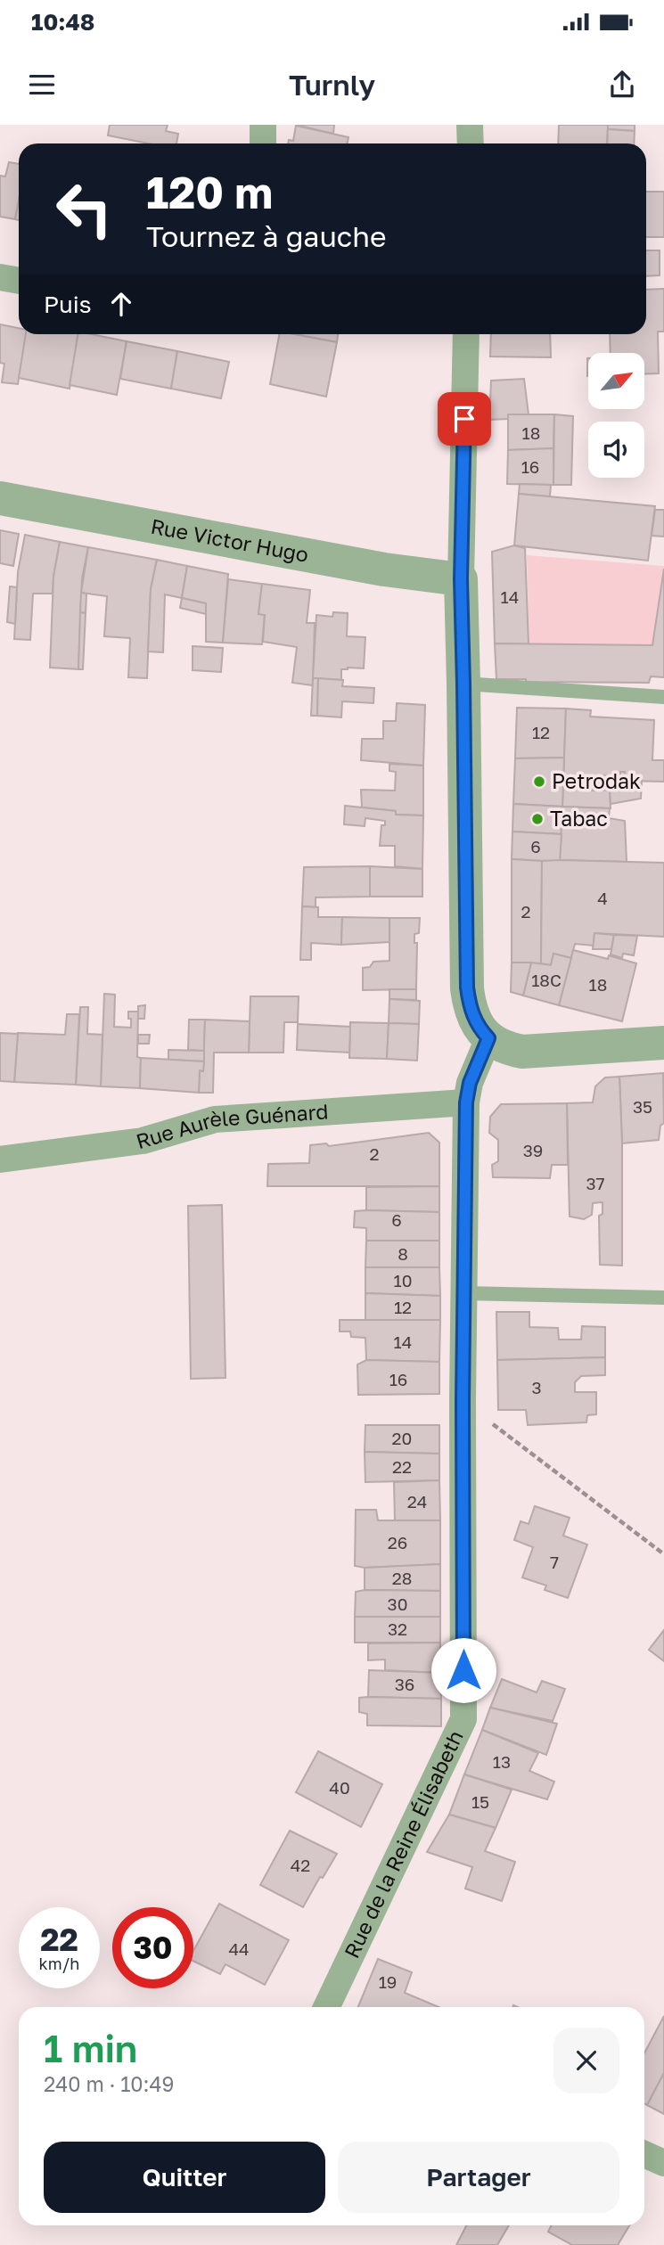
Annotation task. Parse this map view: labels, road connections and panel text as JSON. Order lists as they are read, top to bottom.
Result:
{
  "streets": {
    "street": ["Rue Victor Hugo", "Rue Aurèle Guénard", "Rue de la Reine Élisabeth"]
  },
  "crossings": [
    ["Rue Aurèle Guénard", "Rue de la Reine Élisabeth"]
  ],
  "places": ["Petrodak", "Tabac"],
  "house_numbers": [
    "18",
    "16",
    "14",
    "12",
    "6",
    "4",
    "2",
    "18C",
    "18",
    "35",
    "39",
    "2",
    "37",
    "6",
    "8",
    "10",
    "12",
    "14",
    "16",
    "3",
    "20",
    "22",
    "24",
    "26",
    "7",
    "28",
    "30",
    "32",
    "36",
    "13",
    "40",
    "15",
    "42",
    "44",
    "19"
  ],
  "north": "top right",
  "page": {
    "status": "10:48",
    "header": "Turnly",
    "turn": ["120 m", "Tournez à gauche"],
    "then": "Puis",
    "speed": "22 km/h",
    "limit": "30",
    "heading": ["1 min", "240 m · 10:49"],
    "buttons": ["Quitter", "Partager"]
  }
}
